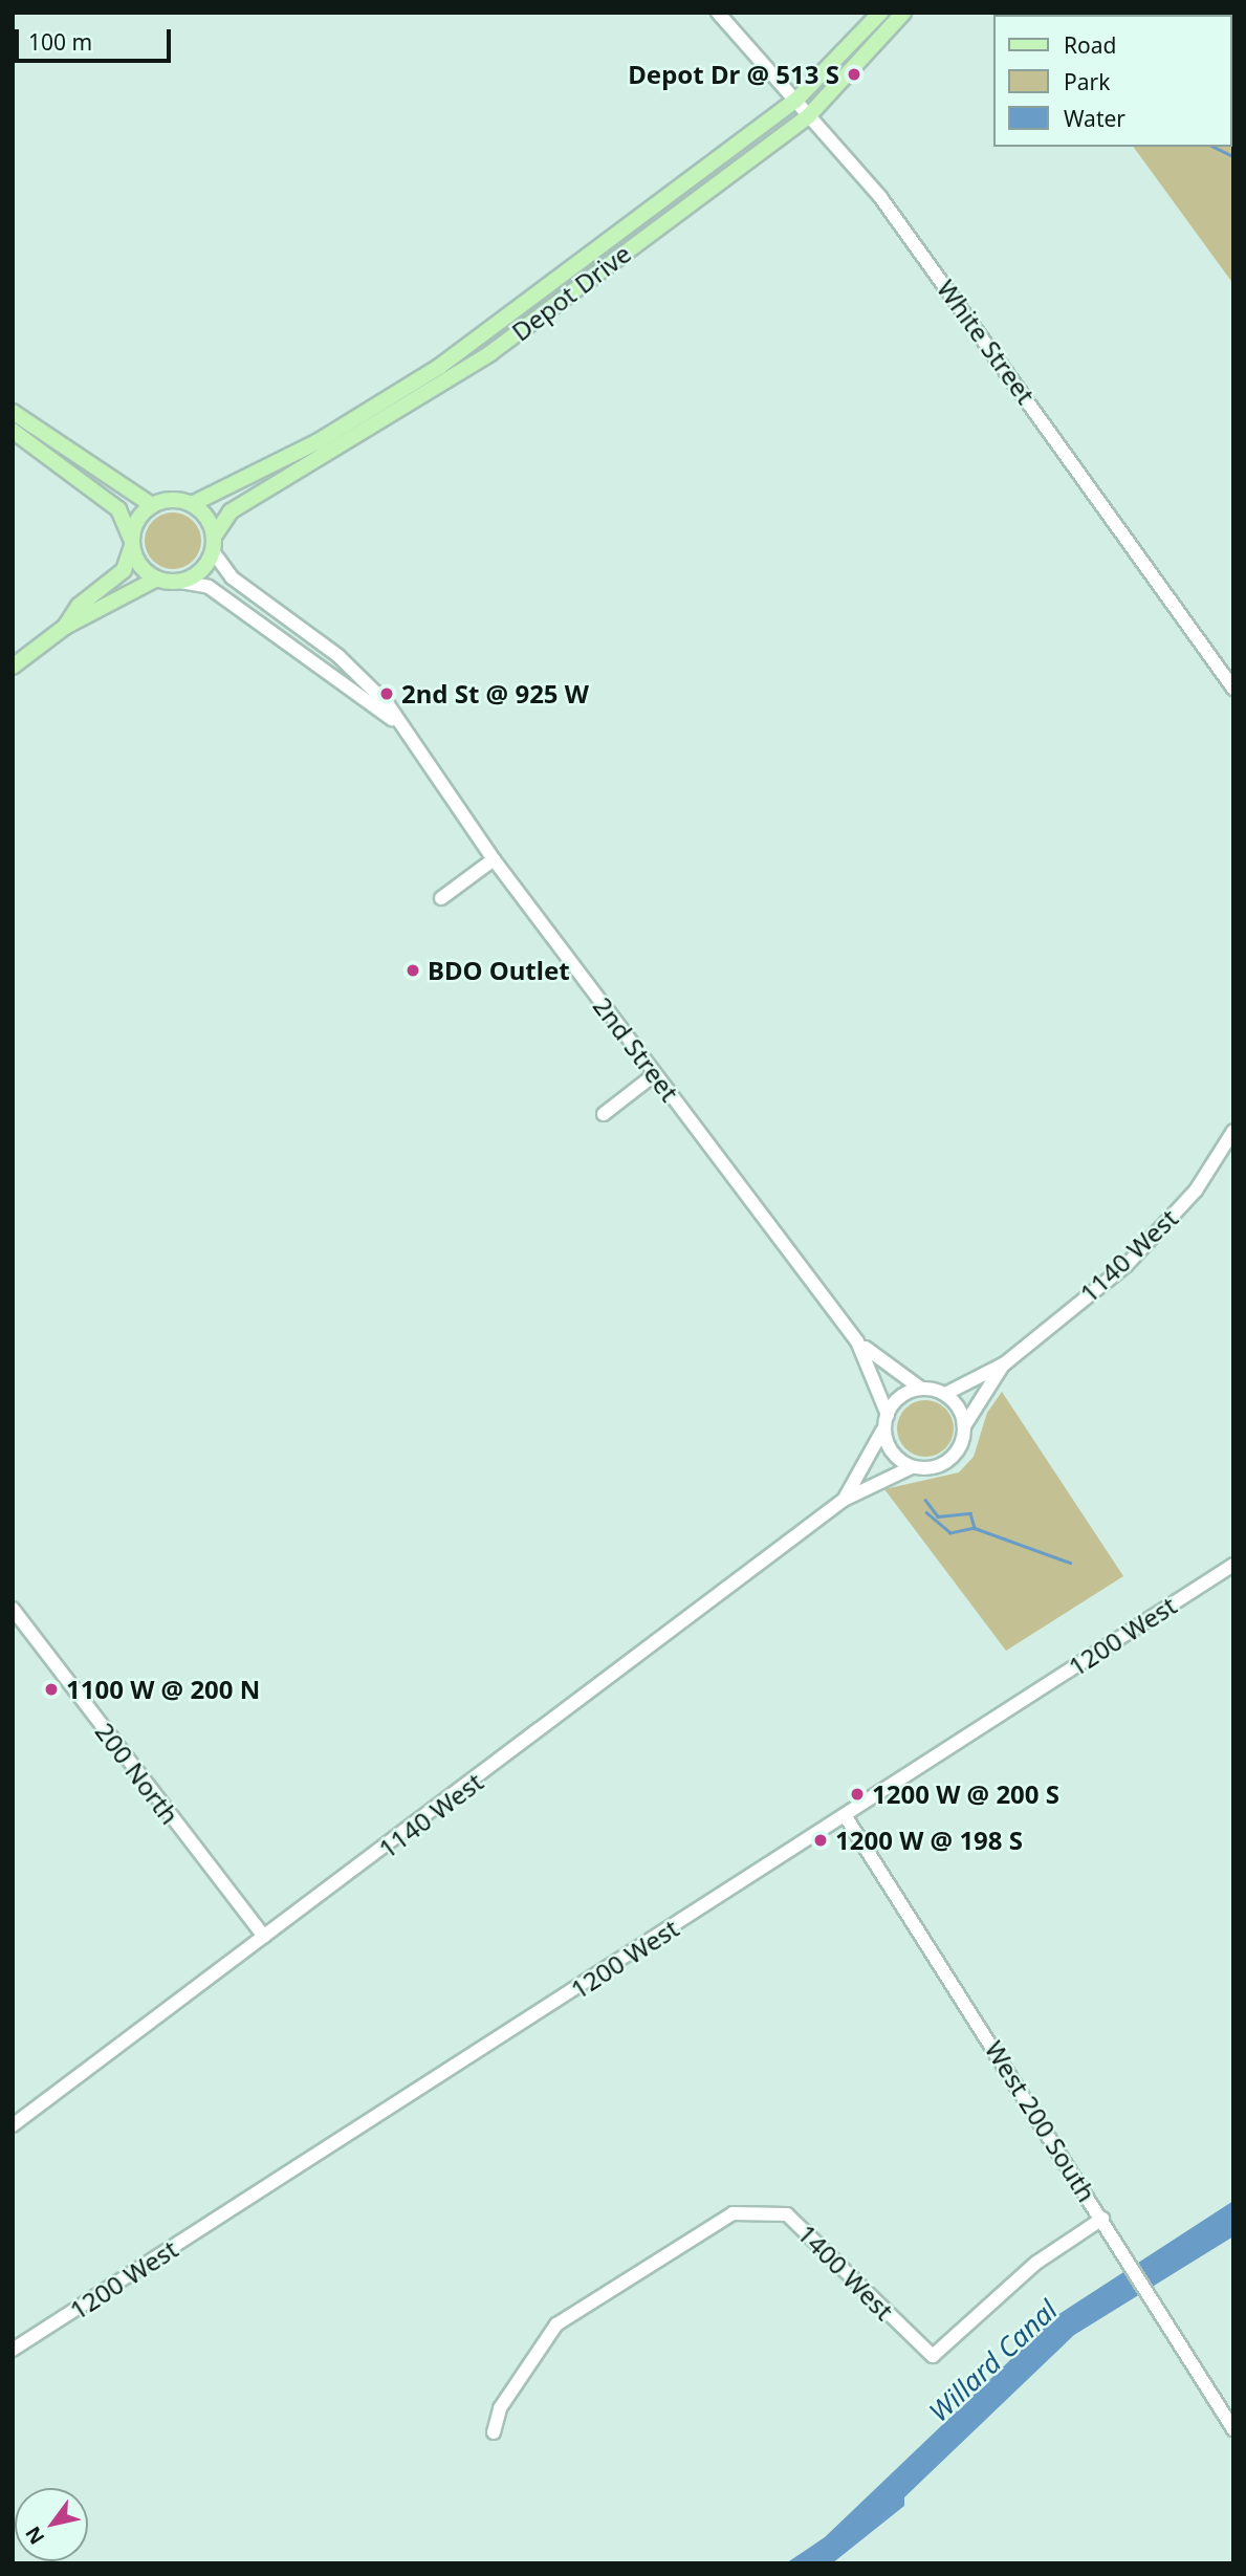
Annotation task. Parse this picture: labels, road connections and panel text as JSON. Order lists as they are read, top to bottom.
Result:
{
  "streets": {
    "main road": ["Depot Drive"],
    "street": [
      "White Street",
      "2nd Street",
      "1140 West",
      "1200 West",
      "200 North",
      "West 200 South",
      "1400 West"
    ]
  },
  "crossings": [
    ["Depot Drive", "White Street"],
    ["Depot Drive", "2nd Street"],
    ["2nd Street", "1140 West"],
    ["1140 West", "200 North"],
    ["1200 West", "West 200 South"],
    ["West 200 South", "1400 West"]
  ],
  "water": ["Willard Canal"],
  "places": [
    "Depot Dr @ 513 S",
    "2nd St @ 925 W",
    "BDO Outlet",
    "1100 W @ 200 N",
    "1200 W @ 200 S",
    "1200 W @ 198 S"
  ],
  "legend": ["Road", "Park", "Water"],
  "scale_bar": "100 m",
  "north": "bottom left"
}
